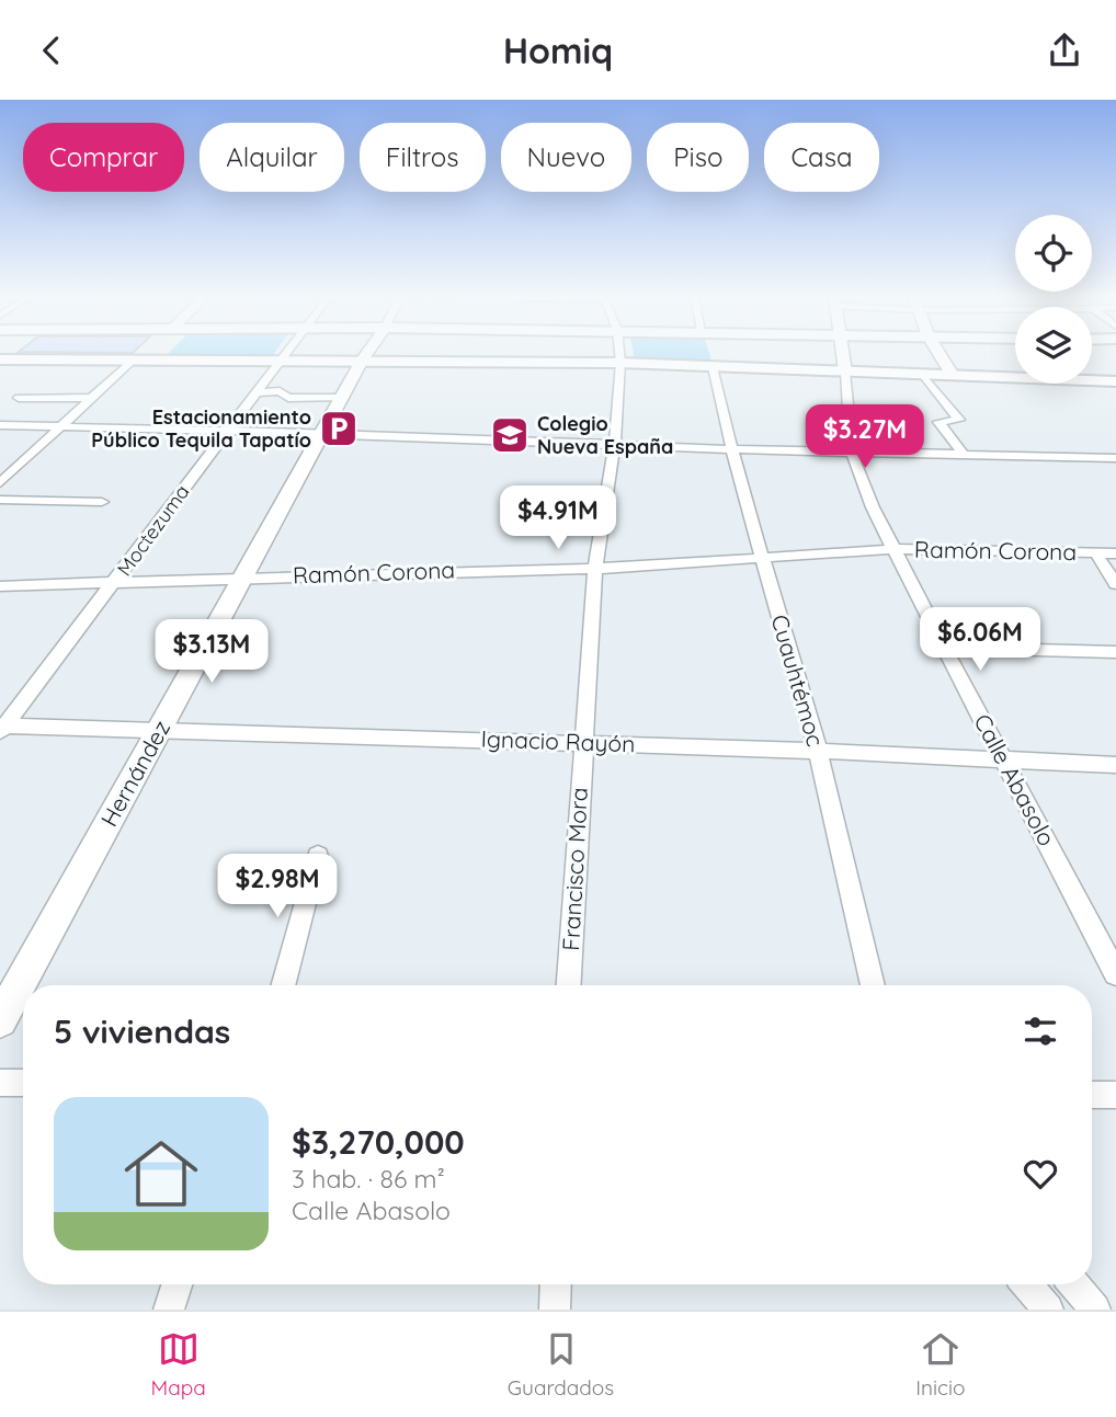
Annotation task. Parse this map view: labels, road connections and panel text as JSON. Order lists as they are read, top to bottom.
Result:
{
  "streets": {
    "street": [
      "Moctezuma",
      "Ramón Corona",
      "Cuauhtémoc",
      "Ignacio Rayón",
      "Hernández",
      "Calle Abasolo",
      "Francisco Mora"
    ]
  },
  "crossings": [
    ["Moctezuma", "Ramón Corona"],
    ["Moctezuma", "Ignacio Rayón"],
    ["Ramón Corona", "Cuauhtémoc"],
    ["Ramón Corona", "Hernández"],
    ["Ramón Corona", "Calle Abasolo"],
    ["Ramón Corona", "Francisco Mora"],
    ["Cuauhtémoc", "Ignacio Rayón"],
    ["Ignacio Rayón", "Hernández"],
    ["Ignacio Rayón", "Calle Abasolo"],
    ["Ignacio Rayón", "Francisco Mora"]
  ],
  "places": {
    "parking": ["Estacionamiento Público Tequila Tapatío"],
    "school or university": ["Colegio Nueva España"]
  },
  "page": {
    "header": "Homiq",
    "chip": [
      "Comprar",
      "Alquilar",
      "Filtros",
      "Nuevo",
      "Piso",
      "Casa"
    ],
    "price": [
      "$3.27M",
      "$4.91M",
      "$6.06M",
      "$3.13M",
      "$2.98M"
    ],
    "heading": "5 viviendas",
    "list": [
      {
        "name": "$3,270,000",
        "note": "3 hab. · 86 m² · Calle Abasolo"
      }
    ],
    "tabs": ["Mapa", "Guardados", "Inicio"]
  }
}
